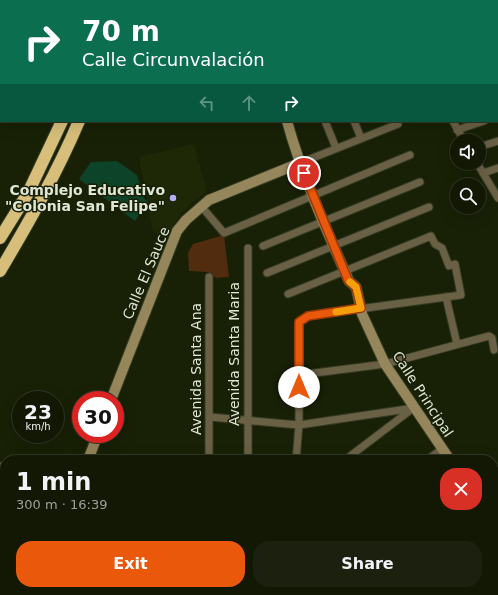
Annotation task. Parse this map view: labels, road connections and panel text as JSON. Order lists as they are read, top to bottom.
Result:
{
  "streets": {
    "street": [
      "Calle El Sauce",
      "Avenida Santa Maria",
      "Avenida Santa Ana",
      "Calle Principal"
    ]
  },
  "crossings": [
    ["Calle El Sauce", "Calle Principal"]
  ],
  "places": ["Complejo Educativo \"Colonia San Felipe\""],
  "page": {
    "turn": ["70 m", "Calle Circunvalación"],
    "speed": "23 km/h",
    "limit": "30",
    "heading": ["1 min", "300 m · 16:39"],
    "buttons": ["Exit", "Share"]
  }
}
